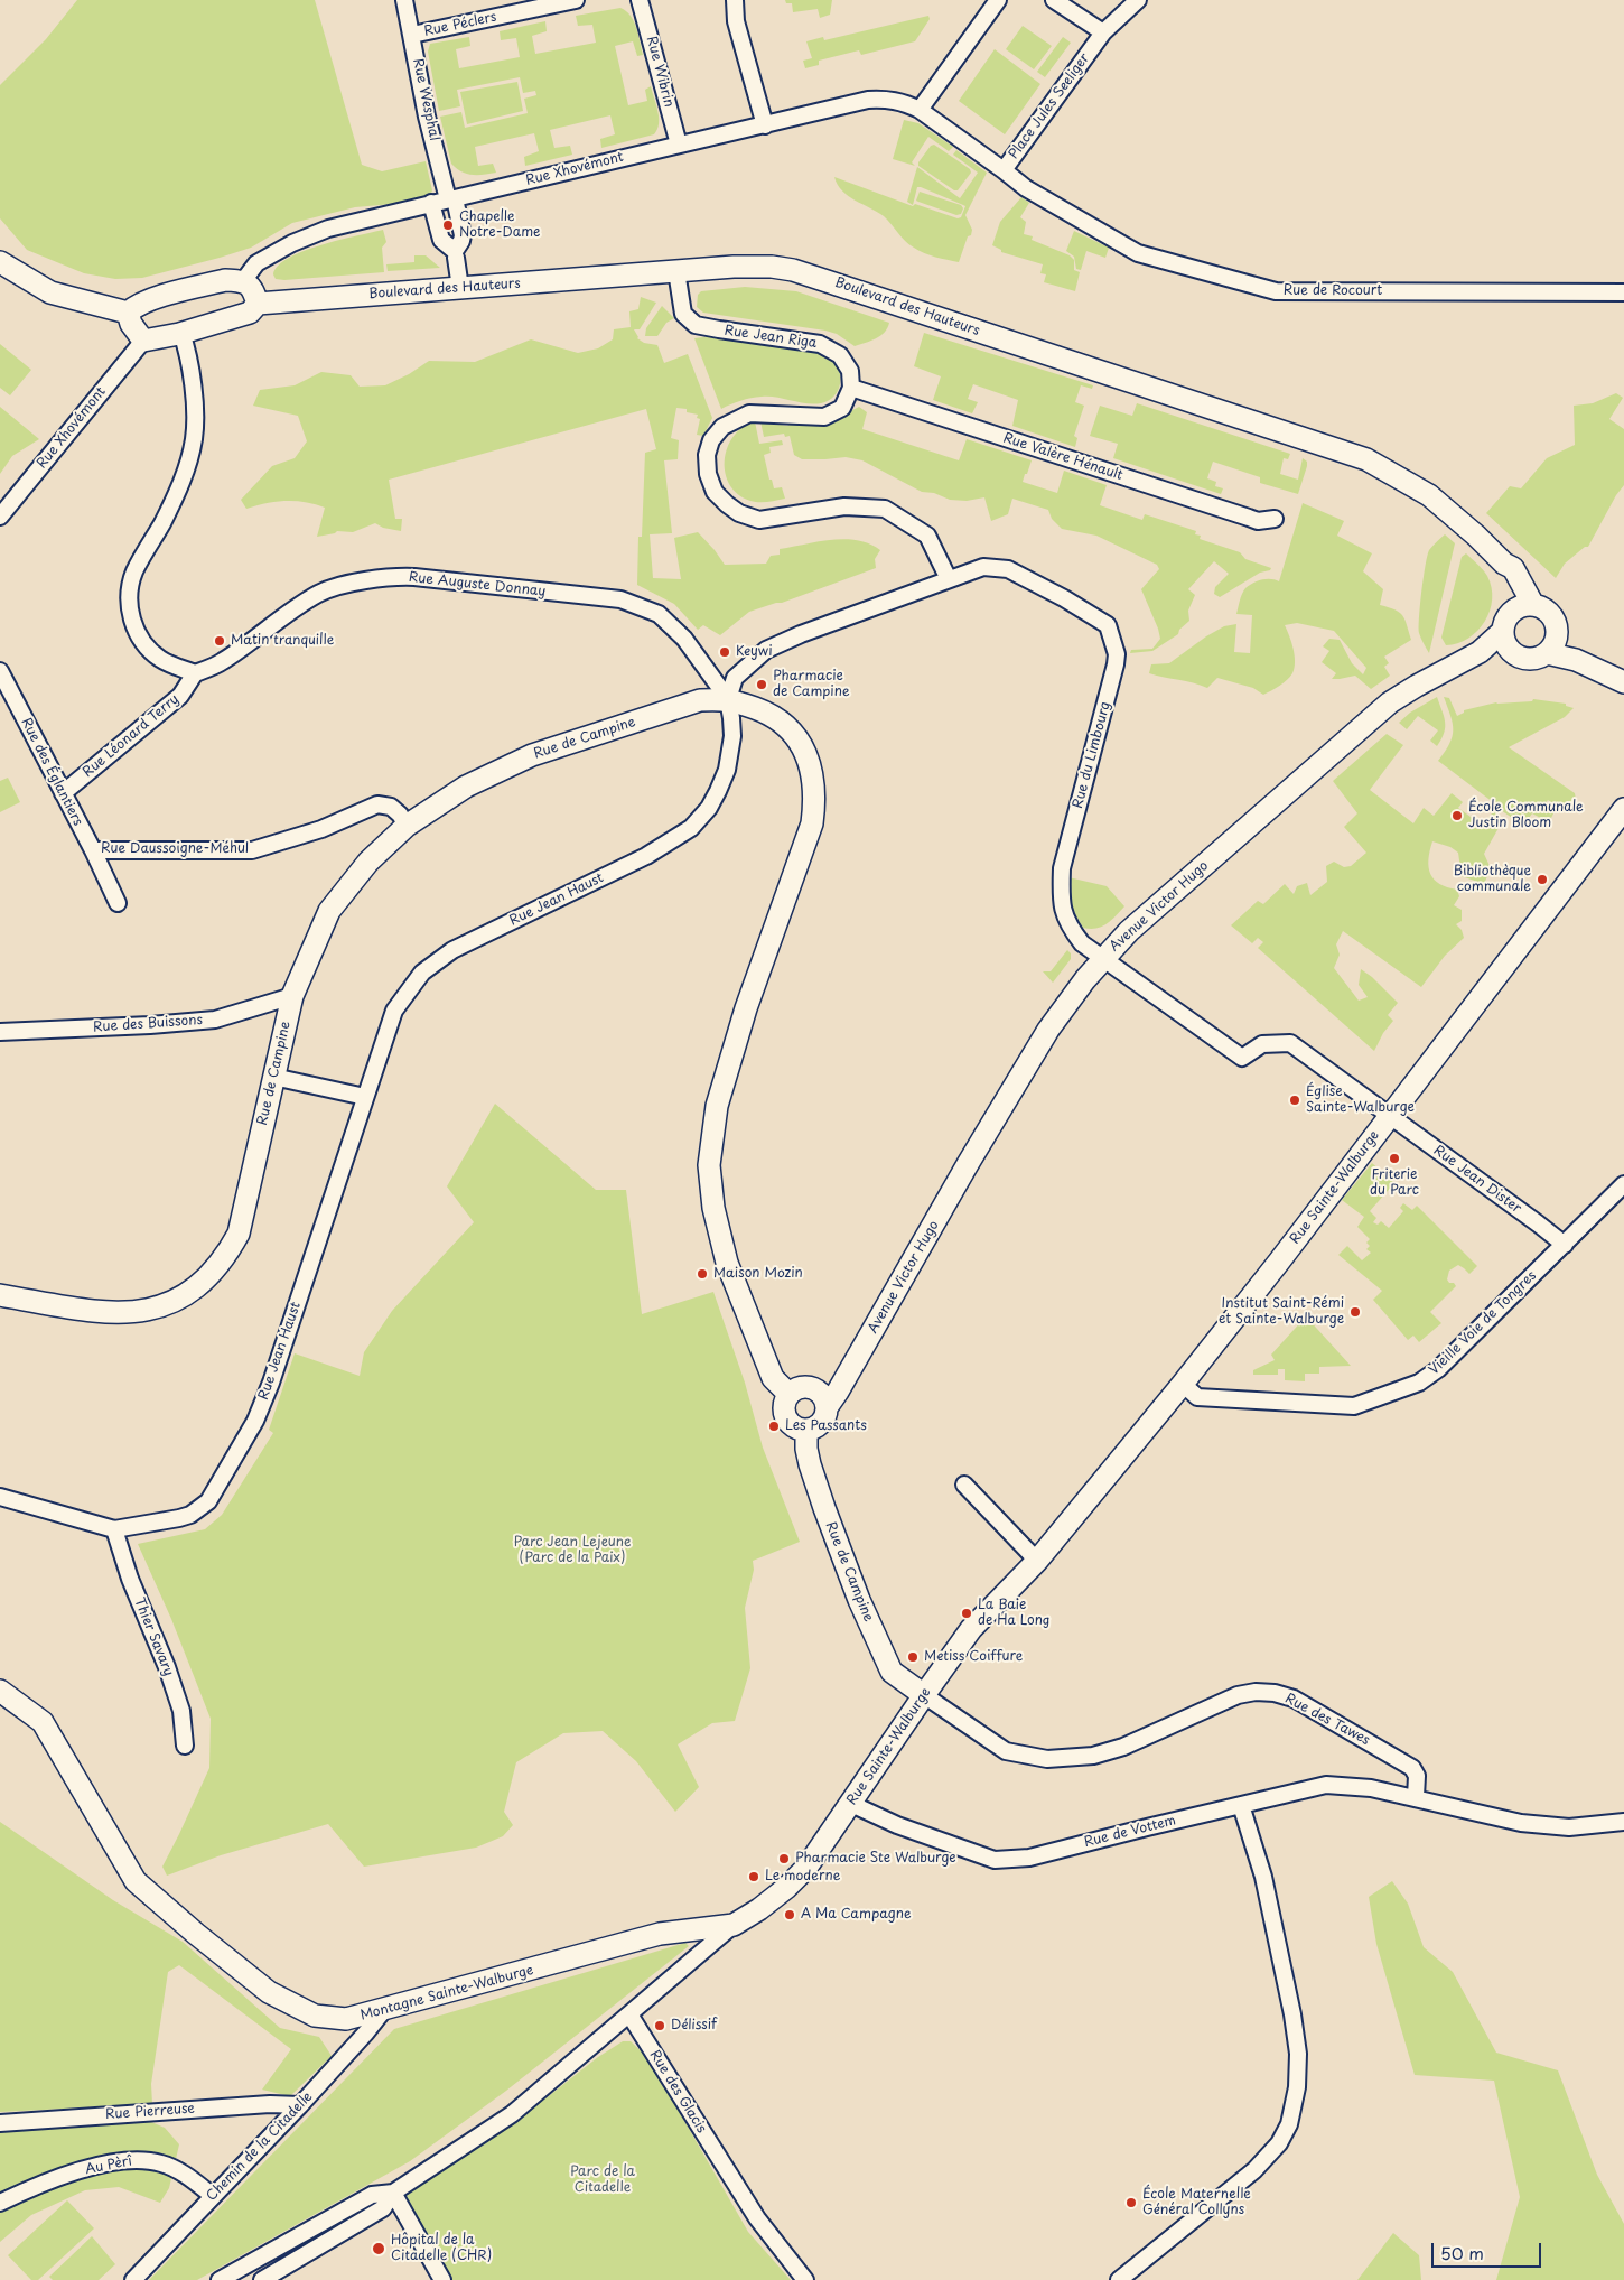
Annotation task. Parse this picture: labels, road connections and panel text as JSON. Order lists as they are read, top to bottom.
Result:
{
  "streets": {
    "street": [
      "Rue Péclers",
      "Rue Wibrin",
      "Rue Wesphal",
      "Place Jules Seeliger",
      "Rue Xhovémont",
      "Boulevard des Hauteurs",
      "Rue de Rocourt",
      "Rue Jean Riga",
      "Rue Valère Hénault",
      "Rue Auguste Donnay",
      "Rue Léonard Terry",
      "Rue de Campine",
      "Rue du Limbourg",
      "Rue des Églantiers",
      "Rue Daussoigne-Méhul",
      "Rue Jean Haust",
      "Avenue Victor Hugo",
      "Rue des Buissons",
      "Rue Jean Dister",
      "Rue Sainte-Walburge",
      "Vieille Voie de Tongres",
      "Thier Savary",
      "Rue des Tawes",
      "Rue de Vottem",
      "Montagne Sainte-Walburge",
      "Rue des Glacis",
      "Rue Pierreuse",
      "Chemin de la Citadelle",
      "Au Pèrî"
    ]
  },
  "crossings": [
    ["Rue Péclers", "Rue Wesphal"],
    ["Rue Wibrin", "Rue Xhovémont"],
    ["Rue Wesphal", "Rue Xhovémont"],
    ["Place Jules Seeliger", "Rue Xhovémont"],
    ["Place Jules Seeliger", "Rue de Rocourt"],
    ["Boulevard des Hauteurs", "Rue Jean Riga"],
    ["Boulevard des Hauteurs", "Avenue Victor Hugo"],
    ["Rue Jean Riga", "Rue Valère Hénault"],
    ["Rue Auguste Donnay", "Rue Léonard Terry"],
    ["Rue Auguste Donnay", "Rue de Campine"],
    ["Rue Auguste Donnay", "Rue du Limbourg"],
    ["Rue Auguste Donnay", "Rue Jean Haust"],
    ["Rue Léonard Terry", "Rue des Églantiers"],
    ["Rue de Campine", "Rue du Limbourg"],
    ["Rue de Campine", "Rue Daussoigne-Méhul"],
    ["Rue de Campine", "Rue Jean Haust"],
    ["Rue de Campine", "Avenue Victor Hugo"],
    ["Rue de Campine", "Rue des Buissons"],
    ["Rue de Campine", "Rue Sainte-Walburge"],
    ["Rue de Campine", "Rue des Tawes"],
    ["Rue du Limbourg", "Rue Jean Haust"],
    ["Rue du Limbourg", "Avenue Victor Hugo"],
    ["Rue du Limbourg", "Rue Jean Dister"],
    ["Rue du Limbourg", "Rue Sainte-Walburge"],
    ["Rue des Églantiers", "Rue Daussoigne-Méhul"],
    ["Rue Jean Haust", "Thier Savary"],
    ["Rue Jean Dister", "Rue Sainte-Walburge"],
    ["Rue Jean Dister", "Vieille Voie de Tongres"],
    ["Rue Sainte-Walburge", "Vieille Voie de Tongres"],
    ["Rue Sainte-Walburge", "Rue des Tawes"],
    ["Rue Sainte-Walburge", "Rue de Vottem"],
    ["Rue Sainte-Walburge", "Montagne Sainte-Walburge"],
    ["Rue des Tawes", "Rue de Vottem"],
    ["Montagne Sainte-Walburge", "Chemin de la Citadelle"],
    ["Rue Pierreuse", "Chemin de la Citadelle"],
    ["Chemin de la Citadelle", "Au Pèrî"]
  ],
  "parks": ["Parc Jean Lejeune (Parc de la Paix)", "Parc de la Citadelle"],
  "places": [
    "Chapelle Notre-Dame",
    "Matin tranquille",
    "Keywi",
    "Pharmacie de Campine",
    "École Communale Justin Bloom",
    "Bibliothèque communale",
    "Église Sainte-Walburge",
    "Friterie du Parc",
    "Maison Mozin",
    "Institut Saint-Rémi et Sainte-Walburge",
    "Les Passants",
    "La Baie de Ha Long",
    "Metiss Coiffure",
    "Pharmacie Ste Walburge",
    "Le moderne",
    "A Ma Campagne",
    "Délissif",
    "École Maternelle Général Collyns",
    "Hôpital de la Citadelle (CHR)"
  ],
  "scale_bar": "50 m"
}
